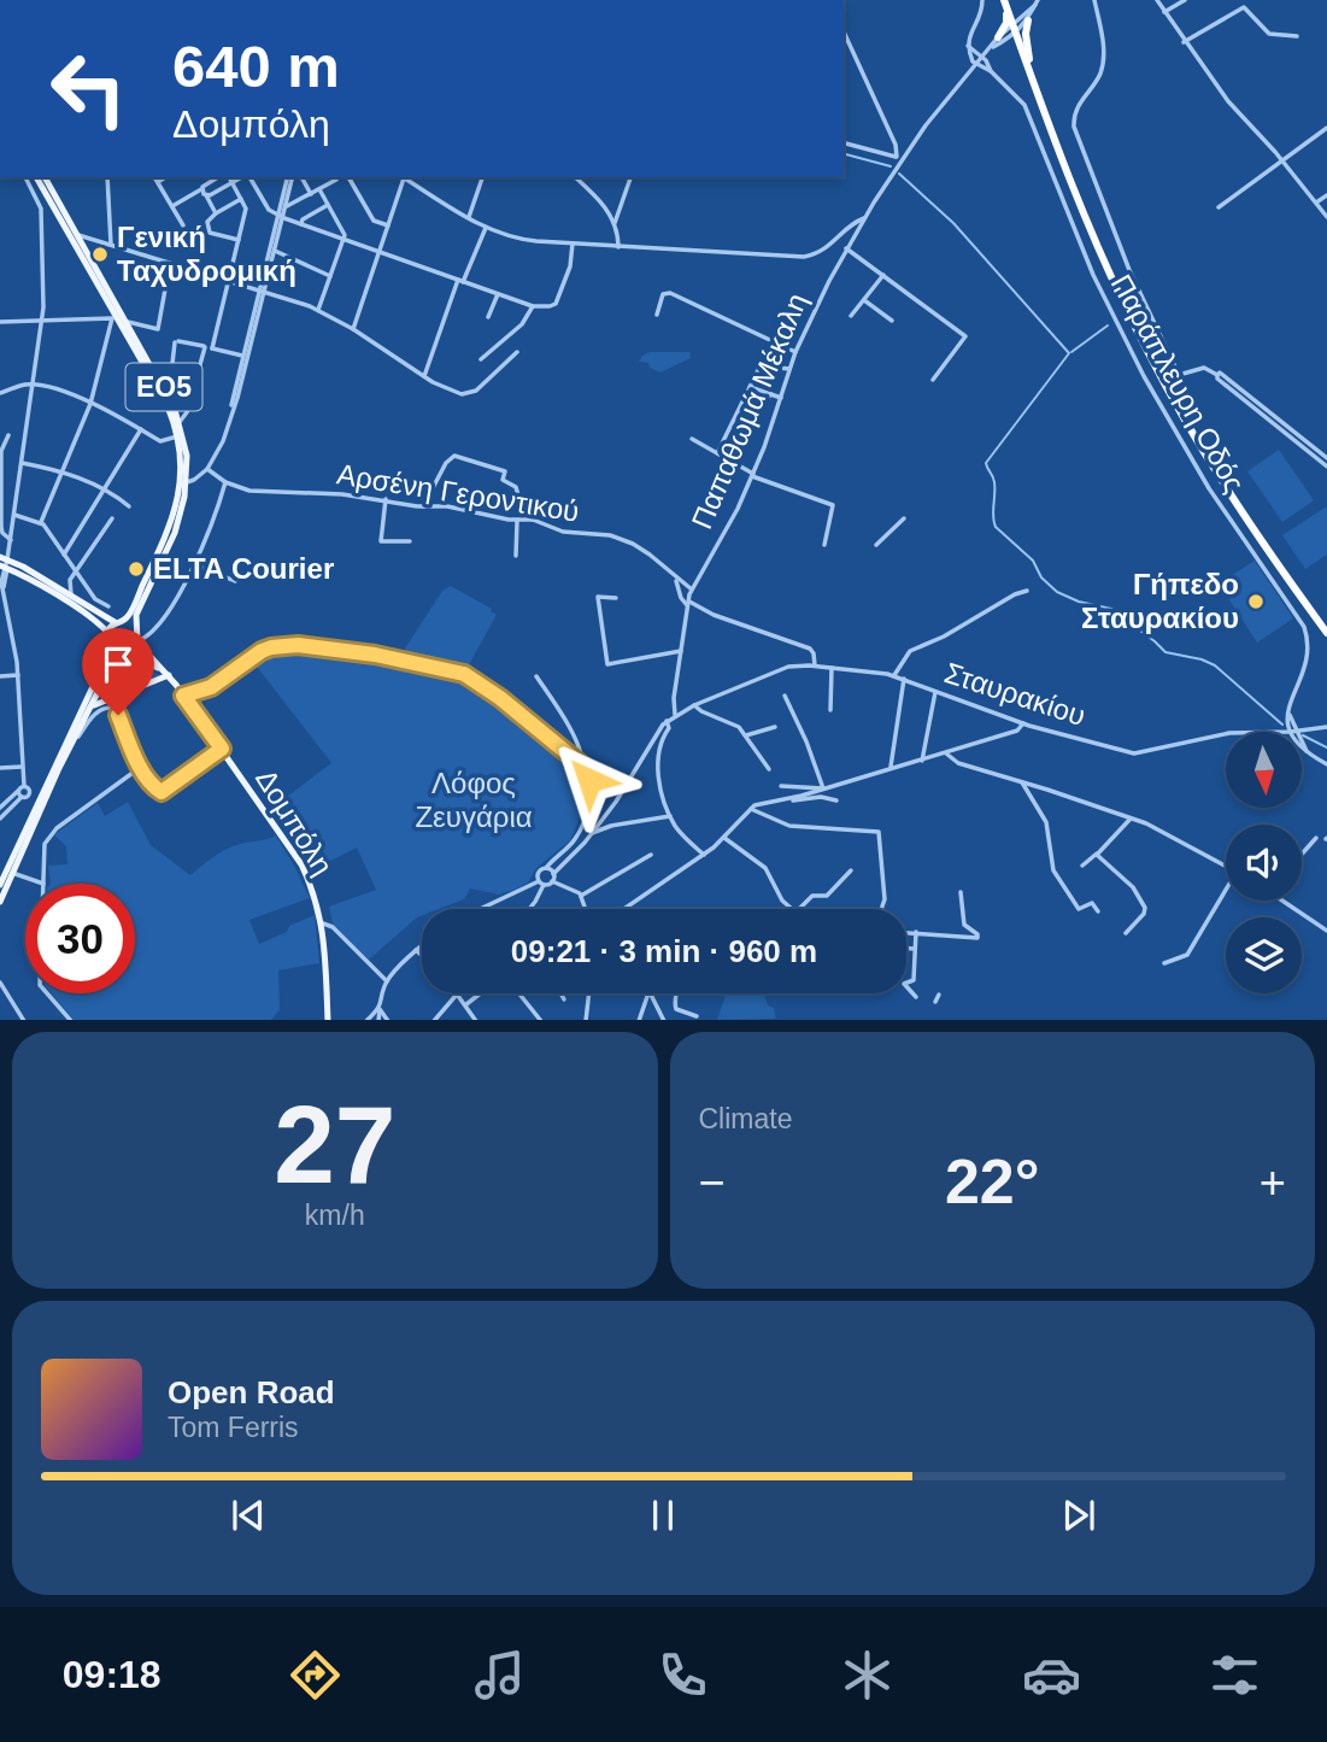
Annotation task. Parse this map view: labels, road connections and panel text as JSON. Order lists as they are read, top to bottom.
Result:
{
  "streets": {
    "main road": ["ΕΟ5", "Δομπόλη"],
    "street": [
      "Παράπλευρη Οδός",
      "Παπαθωμά Μέκαλη",
      "Αρσένη Γεροντικού",
      "Σταυρακίου"
    ]
  },
  "crossings": [
    ["Παράπλευρη Οδός", "Παπαθωμά Μέκαλη"],
    ["ΕΟ5", "Δομπόλη"],
    ["Παπαθωμά Μέκαλη", "Αρσένη Γεροντικού"],
    ["Παπαθωμά Μέκαλη", "Σταυρακίου"]
  ],
  "parks": ["Λόφος Ζευγάρια"],
  "places": ["Γενική Ταχυδρομική", "ELTA Courier", "Γήπεδο Σταυρακίου"],
  "north": "bottom",
  "page": {
    "turn": ["640 m", "Δομπόλη"],
    "limit": "30",
    "trip": "09:21 · 3 min · 960 m",
    "tile": [
      ["27", "km/h"],
      "Climate"
    ],
    "heat": ["−", "22°", "+"],
    "song": ["Open Road", "Tom Ferris"],
    "tabs": "09:18"
  }
}
